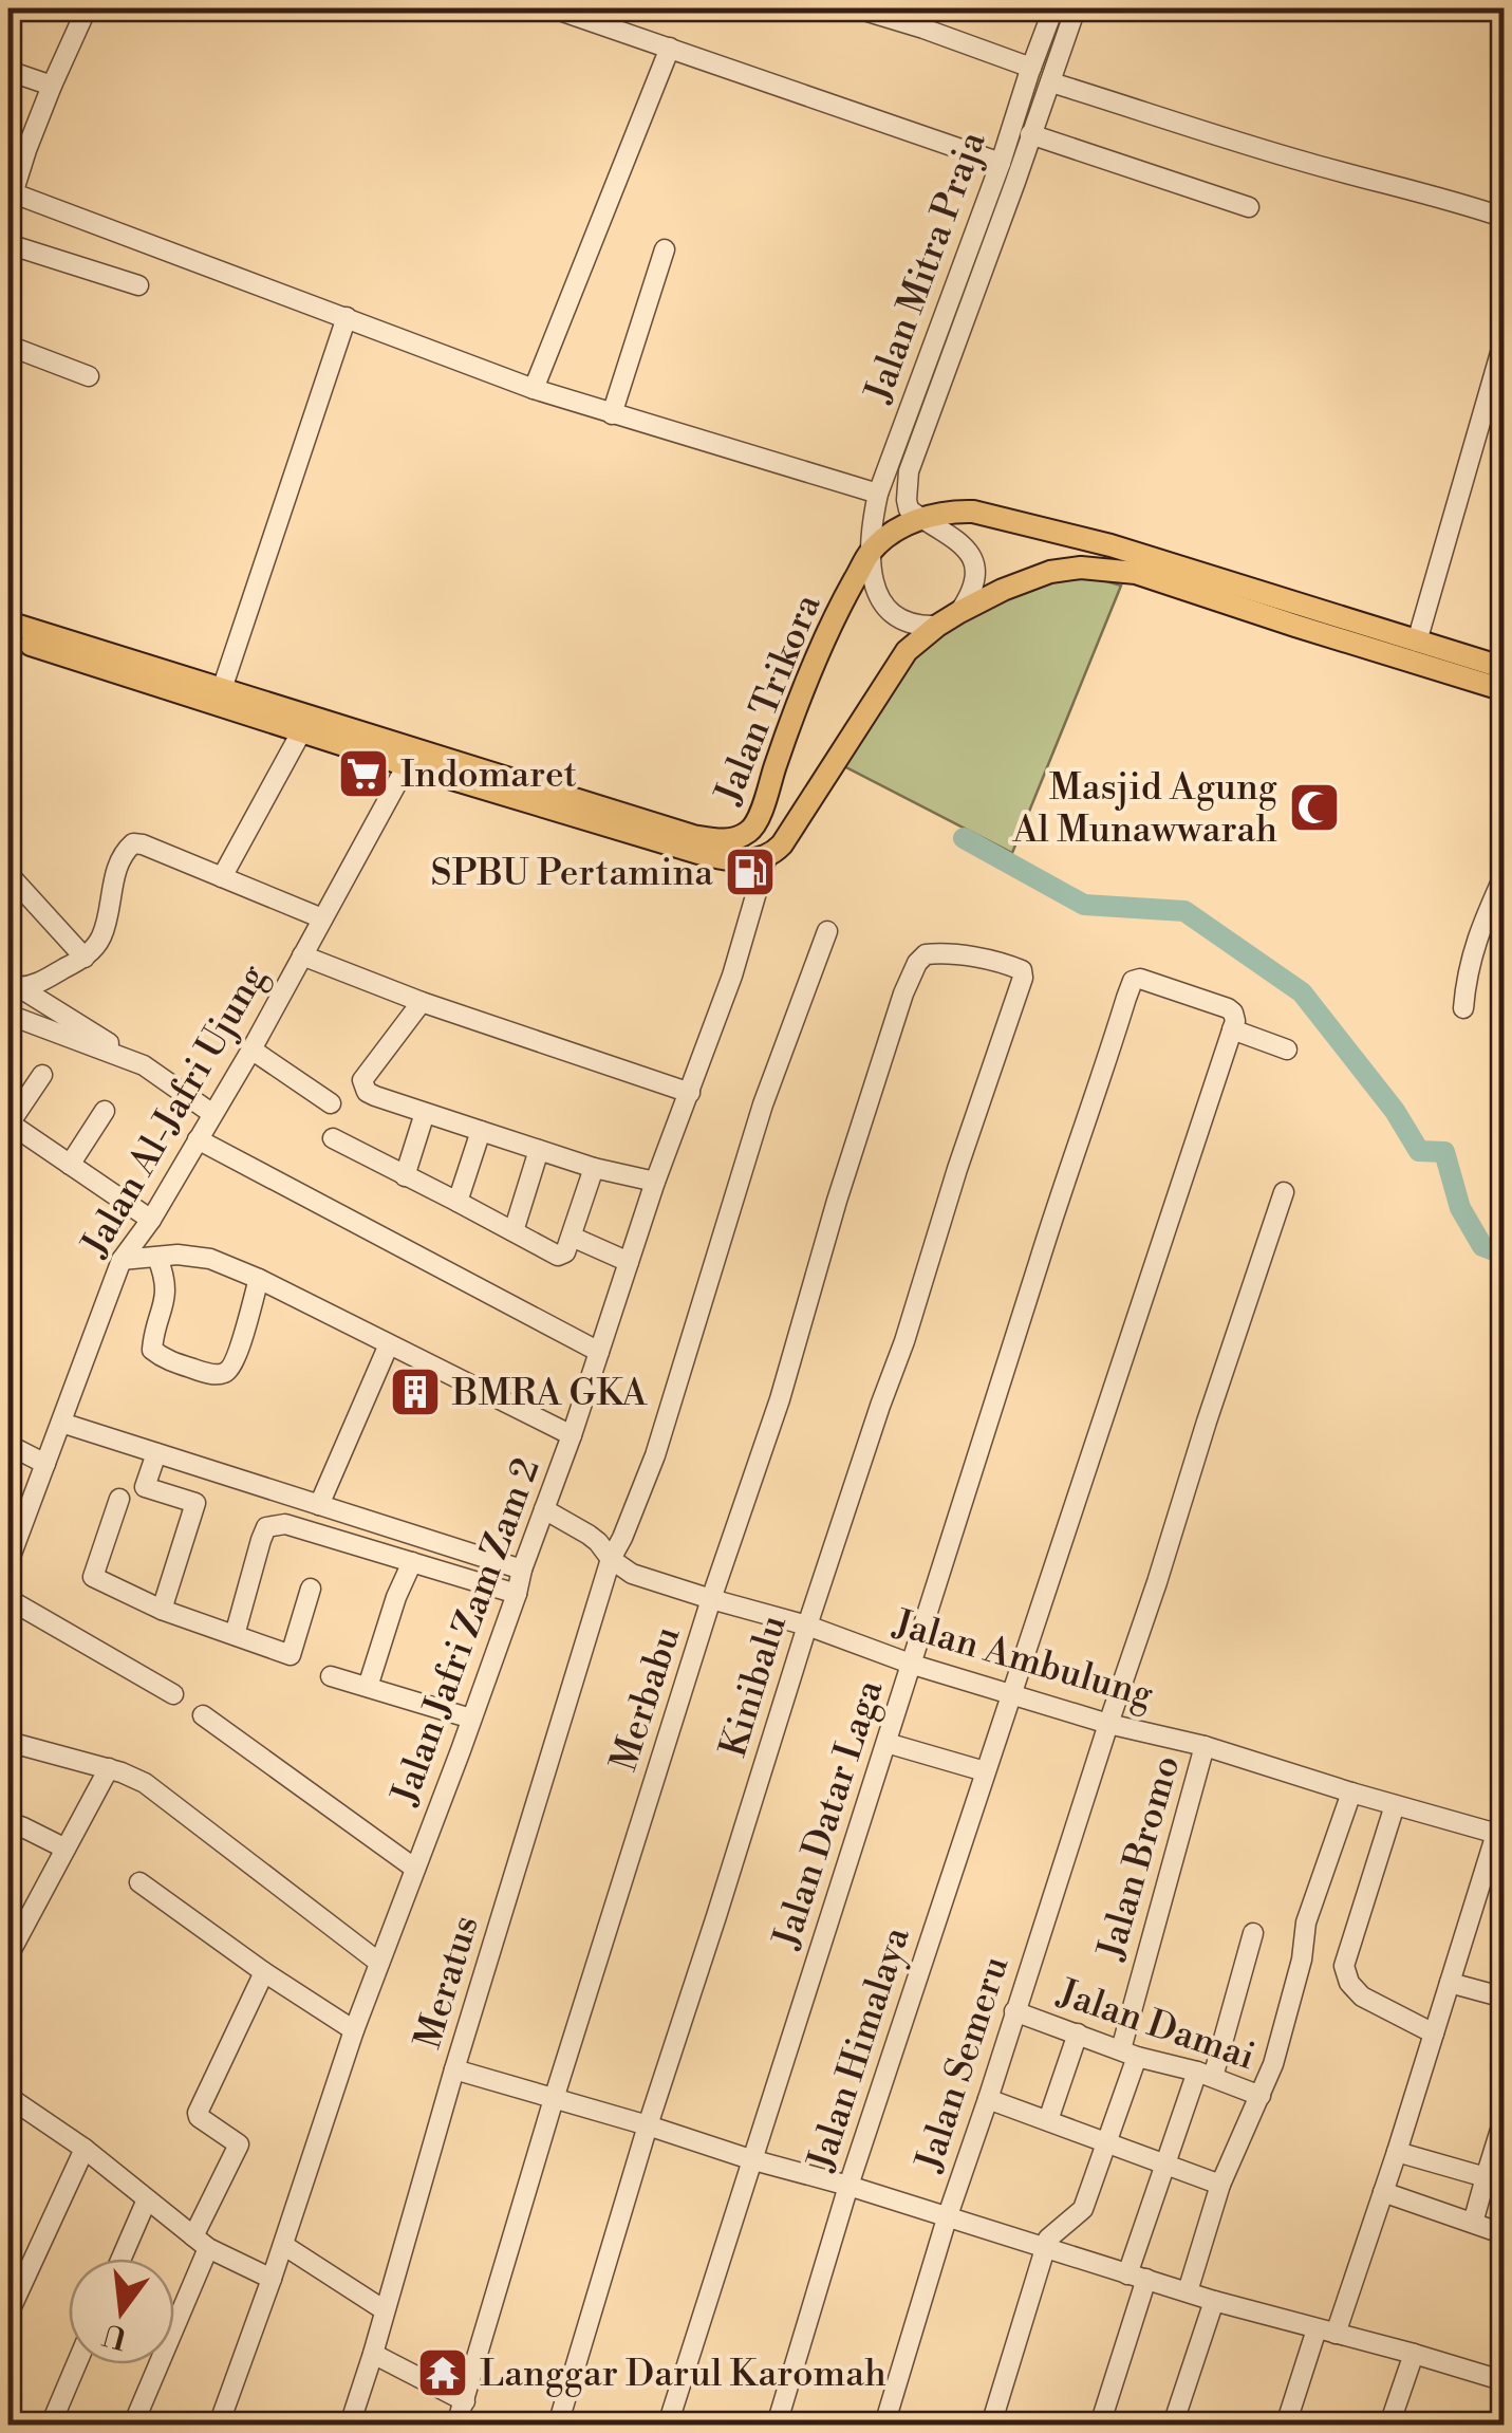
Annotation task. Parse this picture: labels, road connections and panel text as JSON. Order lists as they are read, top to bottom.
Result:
{
  "streets": {
    "main road": ["Jalan Trikora"],
    "street": [
      "Jalan Mitra Praja",
      "Jalan Al-Jafri Ujung",
      "Jalan Jafri Zam Zam 2",
      "Jalan Ambulung",
      "Kinibalu",
      "Merbabu",
      "Jalan Datar Laga",
      "Jalan Bromo",
      "Meratus",
      "Jalan Damai",
      "Jalan Himalaya",
      "Jalan Semeru"
    ]
  },
  "crossings": [
    ["Jalan Mitra Praja", "Jalan Trikora"],
    ["Jalan Trikora", "Jalan Al-Jafri Ujung"],
    ["Jalan Trikora", "Jalan Jafri Zam Zam 2"],
    ["Jalan Jafri Zam Zam 2", "Jalan Ambulung"],
    ["Jalan Ambulung", "Kinibalu"],
    ["Jalan Ambulung", "Merbabu"],
    ["Jalan Ambulung", "Jalan Datar Laga"],
    ["Jalan Ambulung", "Jalan Bromo"],
    ["Jalan Ambulung", "Meratus"],
    ["Jalan Ambulung", "Jalan Himalaya"],
    ["Jalan Ambulung", "Jalan Semeru"],
    ["Kinibalu", "Merbabu"],
    ["Jalan Datar Laga", "Jalan Himalaya"],
    ["Jalan Bromo", "Jalan Damai"],
    ["Jalan Damai", "Jalan Semeru"]
  ],
  "places": {
    "supermarket": ["Indomaret"],
    "mosque": ["Masjid Agung Al Munawwarah"],
    "fuel station": ["SPBU Pertamina"],
    "building": ["BMRA GKA"],
    "temple": ["Langgar Darul Karomah"]
  },
  "north": "bottom"
}
